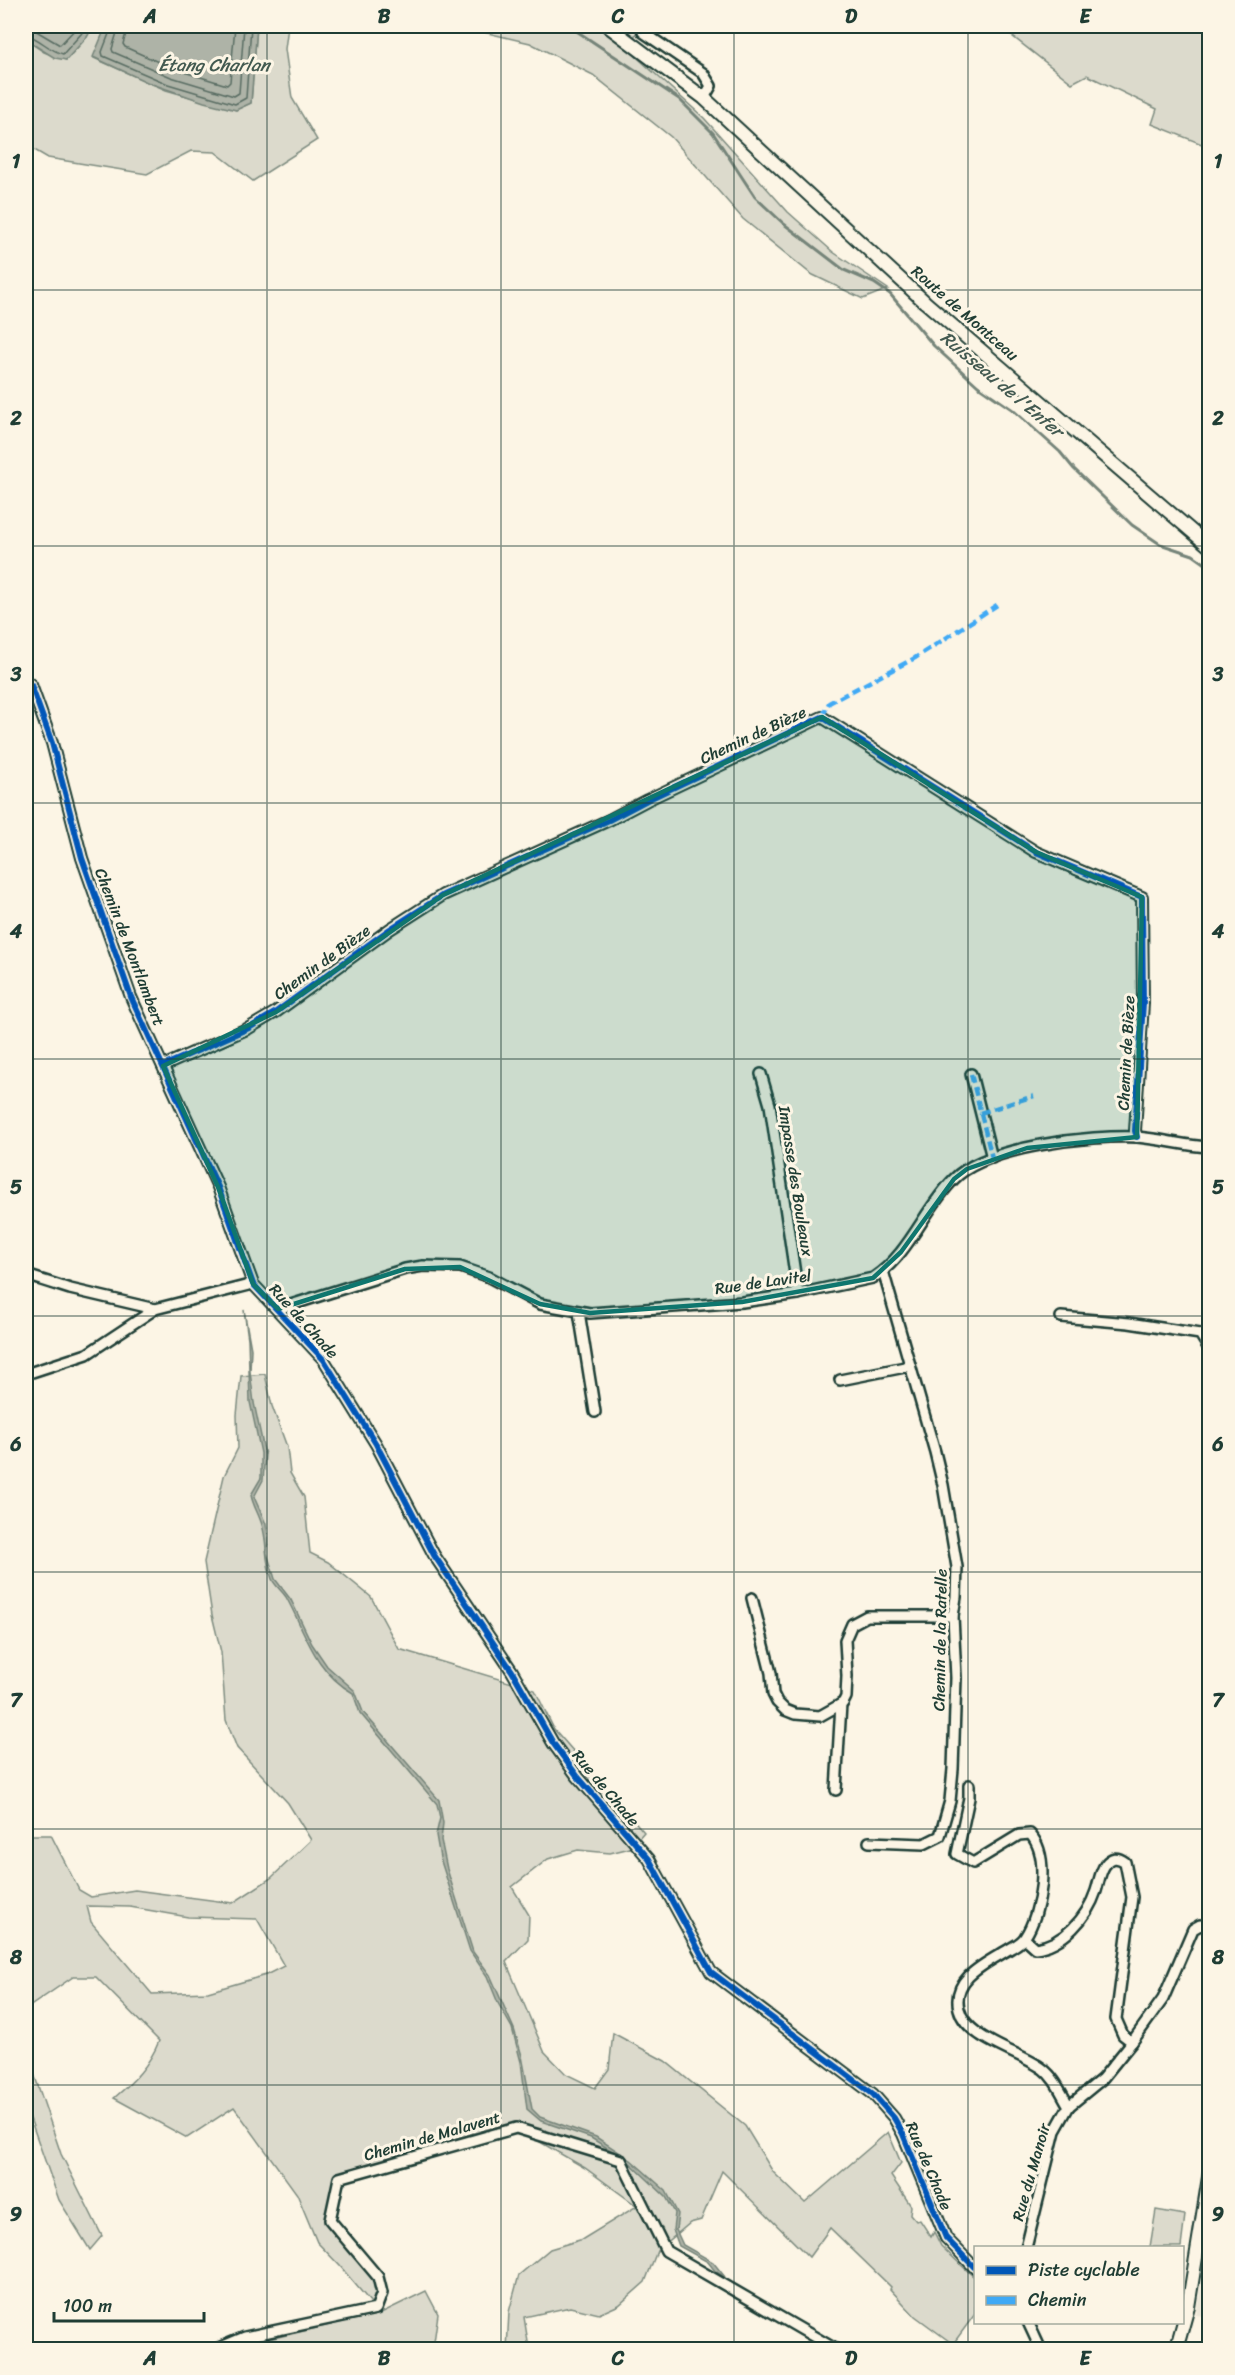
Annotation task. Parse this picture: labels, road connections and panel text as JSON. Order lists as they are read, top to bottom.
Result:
{
  "streets": {
    "street": [
      "Route de Montceau",
      "Chemin de Bièze",
      "Chemin de Montlambert",
      "Impasse des Bouleaux",
      "Rue de Lavitel",
      "Rue de Chade",
      "Chemin de la Ratelle",
      "Chemin de Malavent",
      "Rue du Manoir"
    ]
  },
  "crossings": [
    ["Chemin de Bièze", "Chemin de Montlambert"],
    ["Chemin de Bièze", "Rue de Lavitel"],
    ["Chemin de Montlambert", "Rue de Chade"],
    ["Impasse des Bouleaux", "Rue de Lavitel"],
    ["Rue de Lavitel", "Rue de Chade"],
    ["Rue de Lavitel", "Chemin de la Ratelle"]
  ],
  "water": ["Étang Charlan", "Ruisseau de l'Enfer"],
  "legend": ["Piste cyclable", "Chemin"],
  "scale_bar": "100 m",
  "grid": {
    "columns": [
      "A",
      "B",
      "C",
      "D",
      "E"
    ],
    "rows": [
      "1",
      "2",
      "3",
      "4",
      "5",
      "6",
      "7",
      "8",
      "9"
    ]
  }
}
